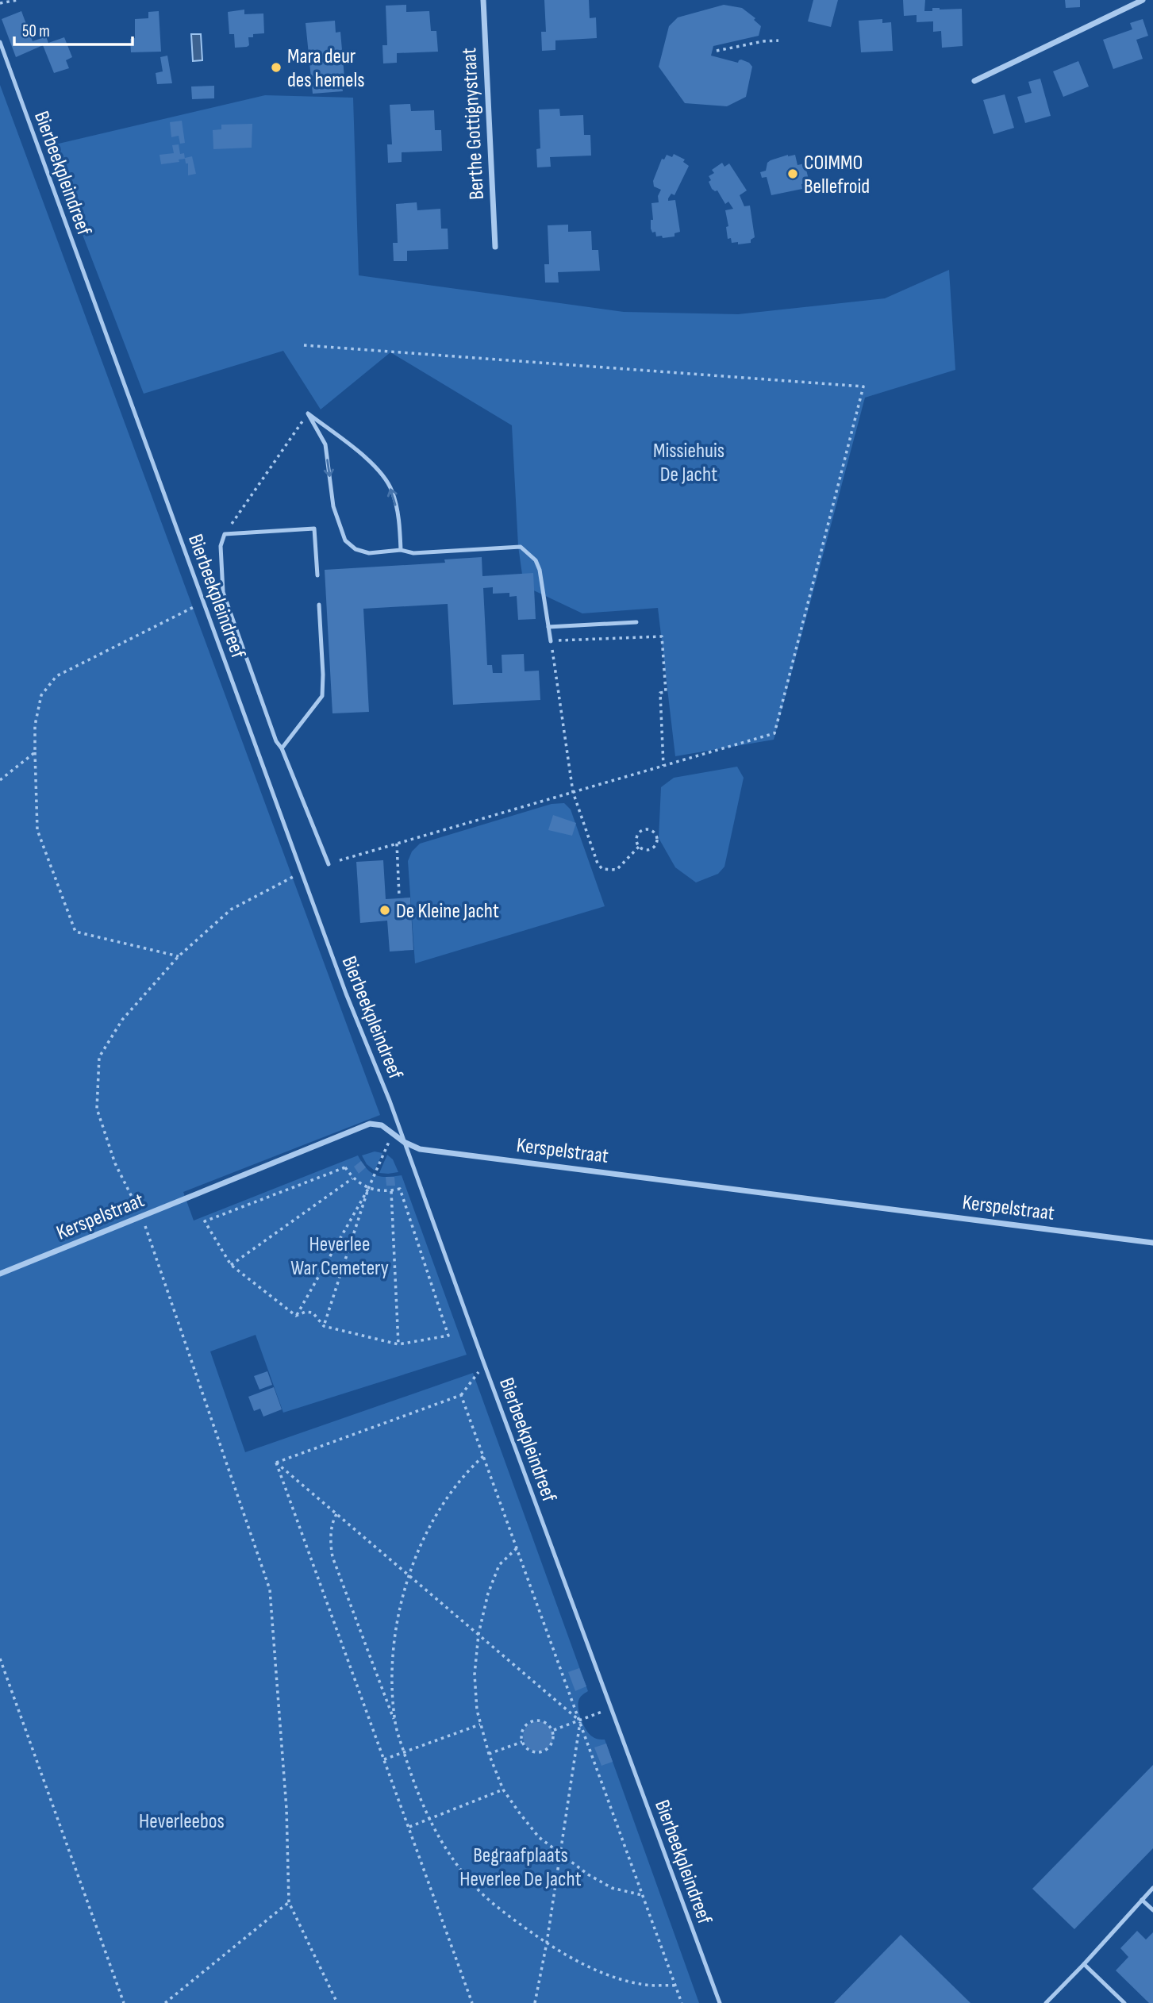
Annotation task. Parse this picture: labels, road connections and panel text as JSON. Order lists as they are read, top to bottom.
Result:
{
  "streets": {
    "street": ["Berthe Gottignystraat", "Kerspelstraat"],
    "lane": ["Bierbeekpleindreef"]
  },
  "crossings": [
    ["Bierbeekpleindreef", "Kerspelstraat"]
  ],
  "parks": [
    "Missiehuis De Jacht",
    "Heverlee War Cemetery",
    "Heverleebos",
    "Begraafplaats Heverlee De Jacht"
  ],
  "places": ["Mara deur des hemels", "COIMMO Bellefroid", "De Kleine Jacht"],
  "scale_bar": "50 m"
}
